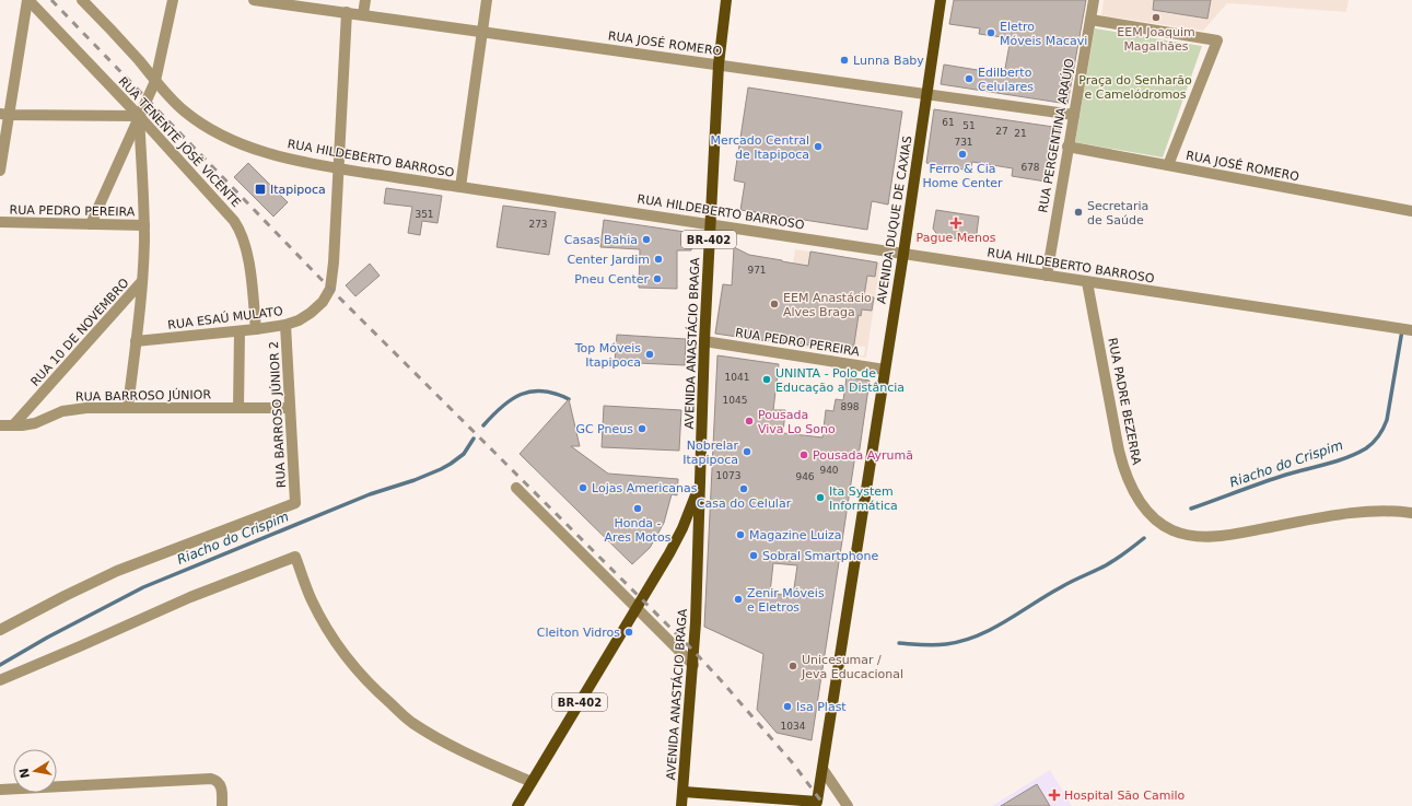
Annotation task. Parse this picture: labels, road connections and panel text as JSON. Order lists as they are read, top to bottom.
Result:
{
  "streets": {
    "main road": ["AVENIDA DUQUE DE CAXIAS", "BR-402", "AVENIDA ANASTÁCIO BRAGA"],
    "street": [
      "RUA JOSÉ ROMERO",
      "RUA PERGENTINA ARAÚJO",
      "RUA TENENTE JOSÉ VICENTE",
      "RUA HILDEBERTO BARROSO",
      "RUA PEDRO PEREIRA",
      "RUA ESAÚ MULATO",
      "RUA 10 DE NOVEMBRO",
      "RUA BARROSO JÚNIOR",
      "RUA PADRE BEZERRA",
      "RUA BARROSO JÚNIOR 2"
    ]
  },
  "crossings": [
    ["RUA JOSÉ ROMERO", "RUA PERGENTINA ARAÚJO"],
    ["RUA JOSÉ ROMERO", "AVENIDA DUQUE DE CAXIAS"],
    ["RUA JOSÉ ROMERO", "AVENIDA ANASTÁCIO BRAGA"],
    ["RUA PERGENTINA ARAÚJO", "RUA HILDEBERTO BARROSO"],
    ["RUA TENENTE JOSÉ VICENTE", "RUA ESAÚ MULATO"],
    ["RUA TENENTE JOSÉ VICENTE", "RUA 10 DE NOVEMBRO"],
    ["RUA HILDEBERTO BARROSO", "AVENIDA DUQUE DE CAXIAS"],
    ["RUA HILDEBERTO BARROSO", "RUA ESAÚ MULATO"],
    ["RUA HILDEBERTO BARROSO", "AVENIDA ANASTÁCIO BRAGA"],
    ["RUA HILDEBERTO BARROSO", "RUA PADRE BEZERRA"],
    ["RUA PEDRO PEREIRA", "AVENIDA DUQUE DE CAXIAS"],
    ["RUA PEDRO PEREIRA", "RUA 10 DE NOVEMBRO"],
    ["RUA PEDRO PEREIRA", "AVENIDA ANASTÁCIO BRAGA"],
    ["BR-402", "AVENIDA ANASTÁCIO BRAGA"],
    ["RUA ESAÚ MULATO", "RUA BARROSO JÚNIOR 2"],
    ["RUA 10 DE NOVEMBRO", "RUA BARROSO JÚNIOR"],
    ["RUA BARROSO JÚNIOR", "RUA BARROSO JÚNIOR 2"]
  ],
  "water": ["Riacho do Crispim"],
  "parks": ["Praça do Senharão e Camelódromos"],
  "places": {
    "other": [
      "EEM Joaquim Magalhães",
      "Eletro Móveis Macavi",
      "Lunna Baby",
      "Edilberto Celulares",
      "Mercado Central de Itapipoca",
      "Ferro & Cia Home Center",
      "Secretaria de Saúde",
      "Casas Bahia",
      "Center Jardim",
      "Pneu Center",
      "EEM Anastácio Alves Braga",
      "Top Móveis Itapipoca",
      "UNINTA - Polo de Educação a Distância",
      "Pousada Viva Lo Sono",
      "GC Pneus",
      "Nobrelar Itapipoca",
      "Pousada Ayrumã",
      "Lojas Americanas",
      "Casa do Celular",
      "Ita System Informática",
      "Honda - Ares Motos",
      "Magazine Luiza",
      "Sobral Smartphone",
      "Zenir Móveis e Eletros",
      "Cleiton Vidros",
      "Unicesumar / Jeva Educacional",
      "Isa Plast"
    ],
    "transit": ["Itapipoca"],
    "health": ["Pague Menos", "Hospital São Camilo"]
  },
  "house_numbers": [
    "61",
    "51",
    "27",
    "21",
    "731",
    "678",
    "351",
    "273",
    "971",
    "1041",
    "1045",
    "898",
    "940",
    "1073",
    "946",
    "1034"
  ],
  "north": "left"
}
